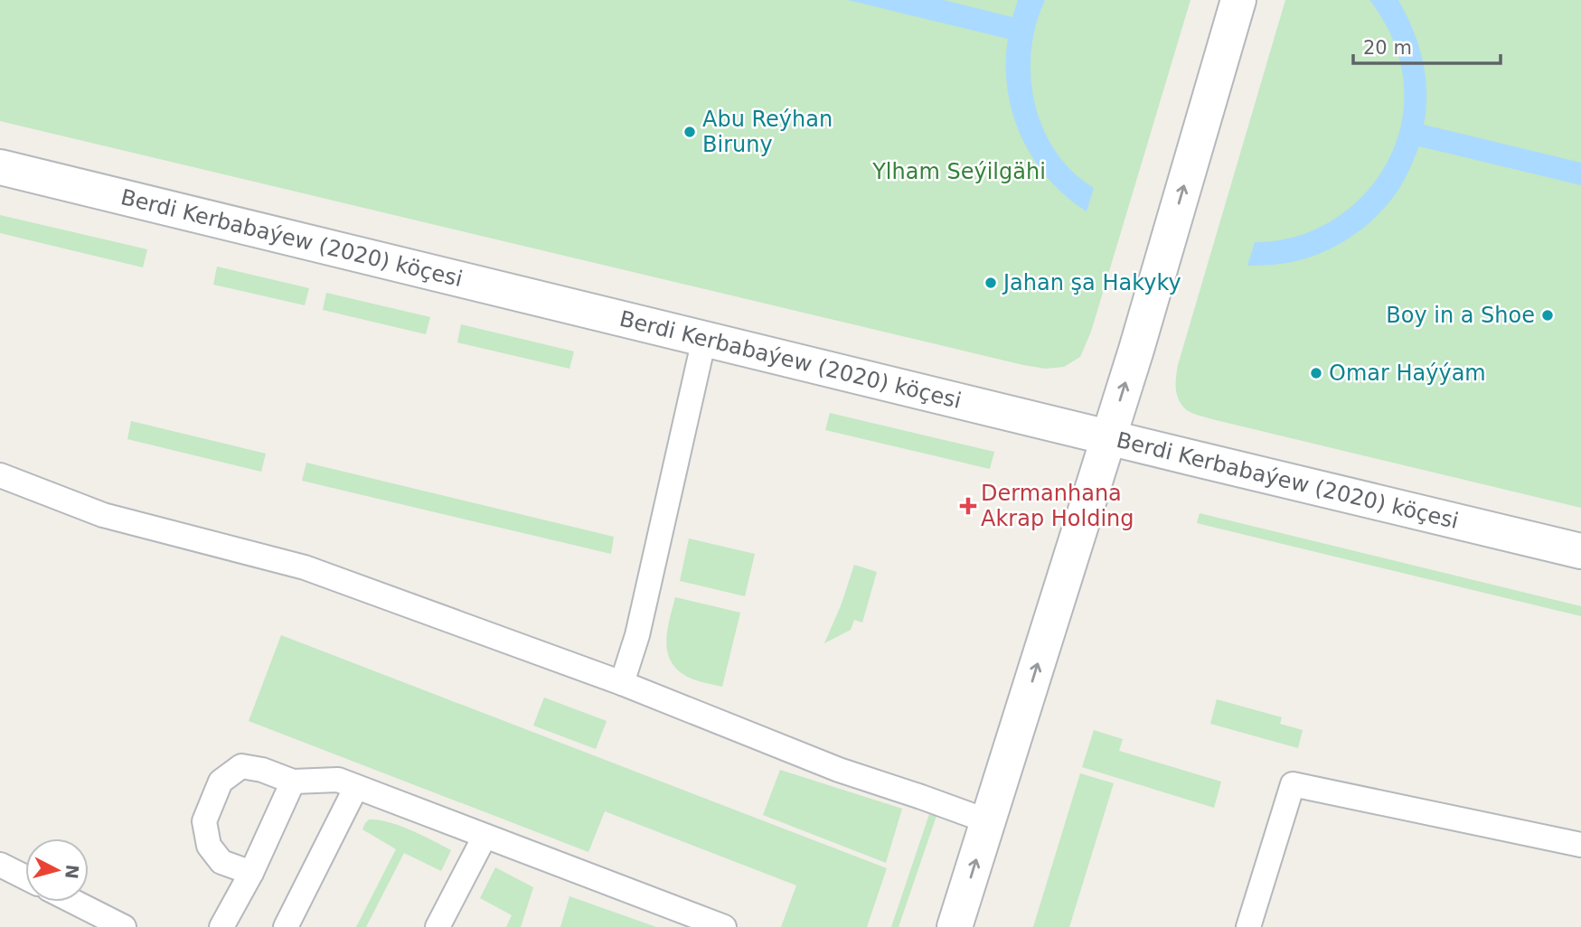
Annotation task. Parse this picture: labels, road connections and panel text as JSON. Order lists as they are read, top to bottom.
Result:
{
  "streets": {
    "street": ["Berdi Kerbabaýew (2020) köçesi"]
  },
  "parks": ["Ylham Seýilgähi"],
  "places": {
    "other": [
      "Abu Reýhan Biruny",
      "Jahan şa Hakyky",
      "Boy in a Shoe",
      "Omar Haýýam"
    ],
    "health": ["Dermanhana Akrap Holding"]
  },
  "scale_bar": "20 m",
  "north": "right"
}
